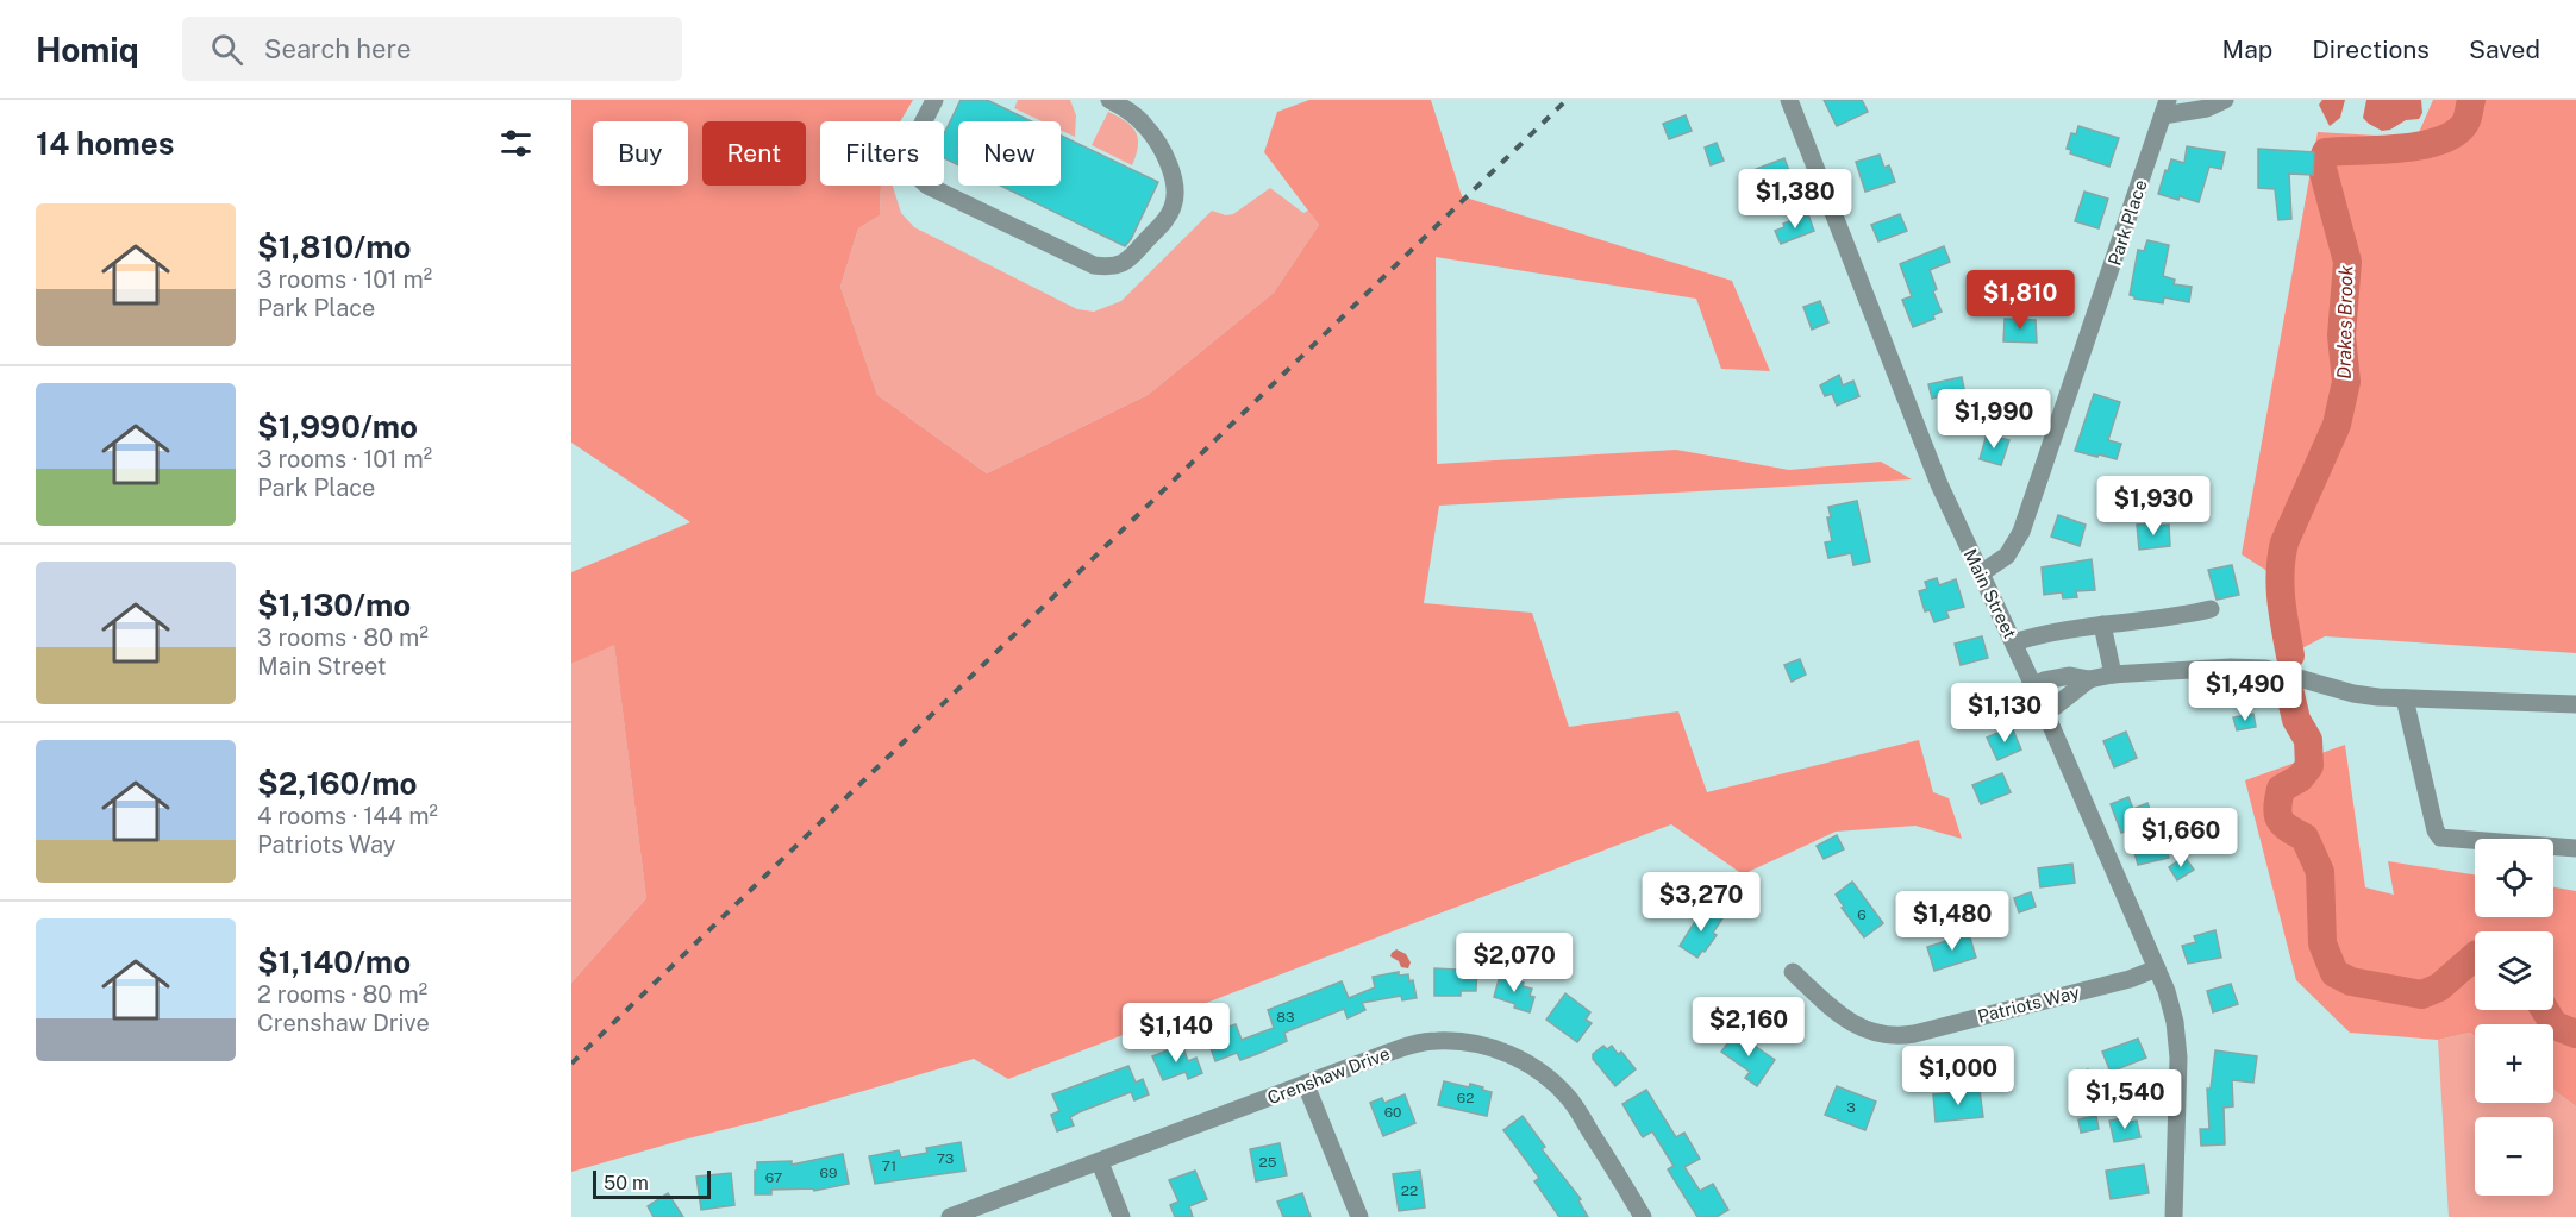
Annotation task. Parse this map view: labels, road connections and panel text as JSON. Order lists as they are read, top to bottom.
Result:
{
  "streets": {
    "street": [
      "Park Place",
      "Main Street",
      "Patriots Way",
      "Crenshaw Drive"
    ]
  },
  "crossings": [
    ["Park Place", "Main Street"],
    ["Main Street", "Patriots Way"]
  ],
  "water": ["Drakes Brook"],
  "house_numbers": [
    "6",
    "83",
    "62",
    "3",
    "60",
    "73",
    "25",
    "71",
    "69",
    "67",
    "22"
  ],
  "scale_bar": "50 m",
  "page": {
    "header": "Homiq",
    "search": "Search here",
    "nav": ["Map", "Directions", "Saved"],
    "heading": "14 homes",
    "chip": [
      "Buy",
      "Rent",
      "Filters",
      "New"
    ],
    "price": [
      "$1,380",
      "$1,810",
      "$1,990",
      "$1,930",
      "$1,490",
      "$1,130",
      "$1,660",
      "$3,270",
      "$1,480",
      "$2,070",
      "$2,160",
      "$1,140",
      "$1,000",
      "$1,540"
    ],
    "list": [
      {
        "name": "$1,810/mo",
        "note": "3 rooms · 101 m² · Park Place"
      },
      {
        "name": "$1,990/mo",
        "note": "3 rooms · 101 m² · Park Place"
      },
      {
        "name": "$1,130/mo",
        "note": "3 rooms · 80 m² · Main Street"
      },
      {
        "name": "$2,160/mo",
        "note": "4 rooms · 144 m² · Patriots Way"
      },
      {
        "name": "$1,140/mo",
        "note": "2 rooms · 80 m² · Crenshaw Drive"
      }
    ],
    "map_buttons": ["+", "−"],
    "scale": "50 m"
  }
}
